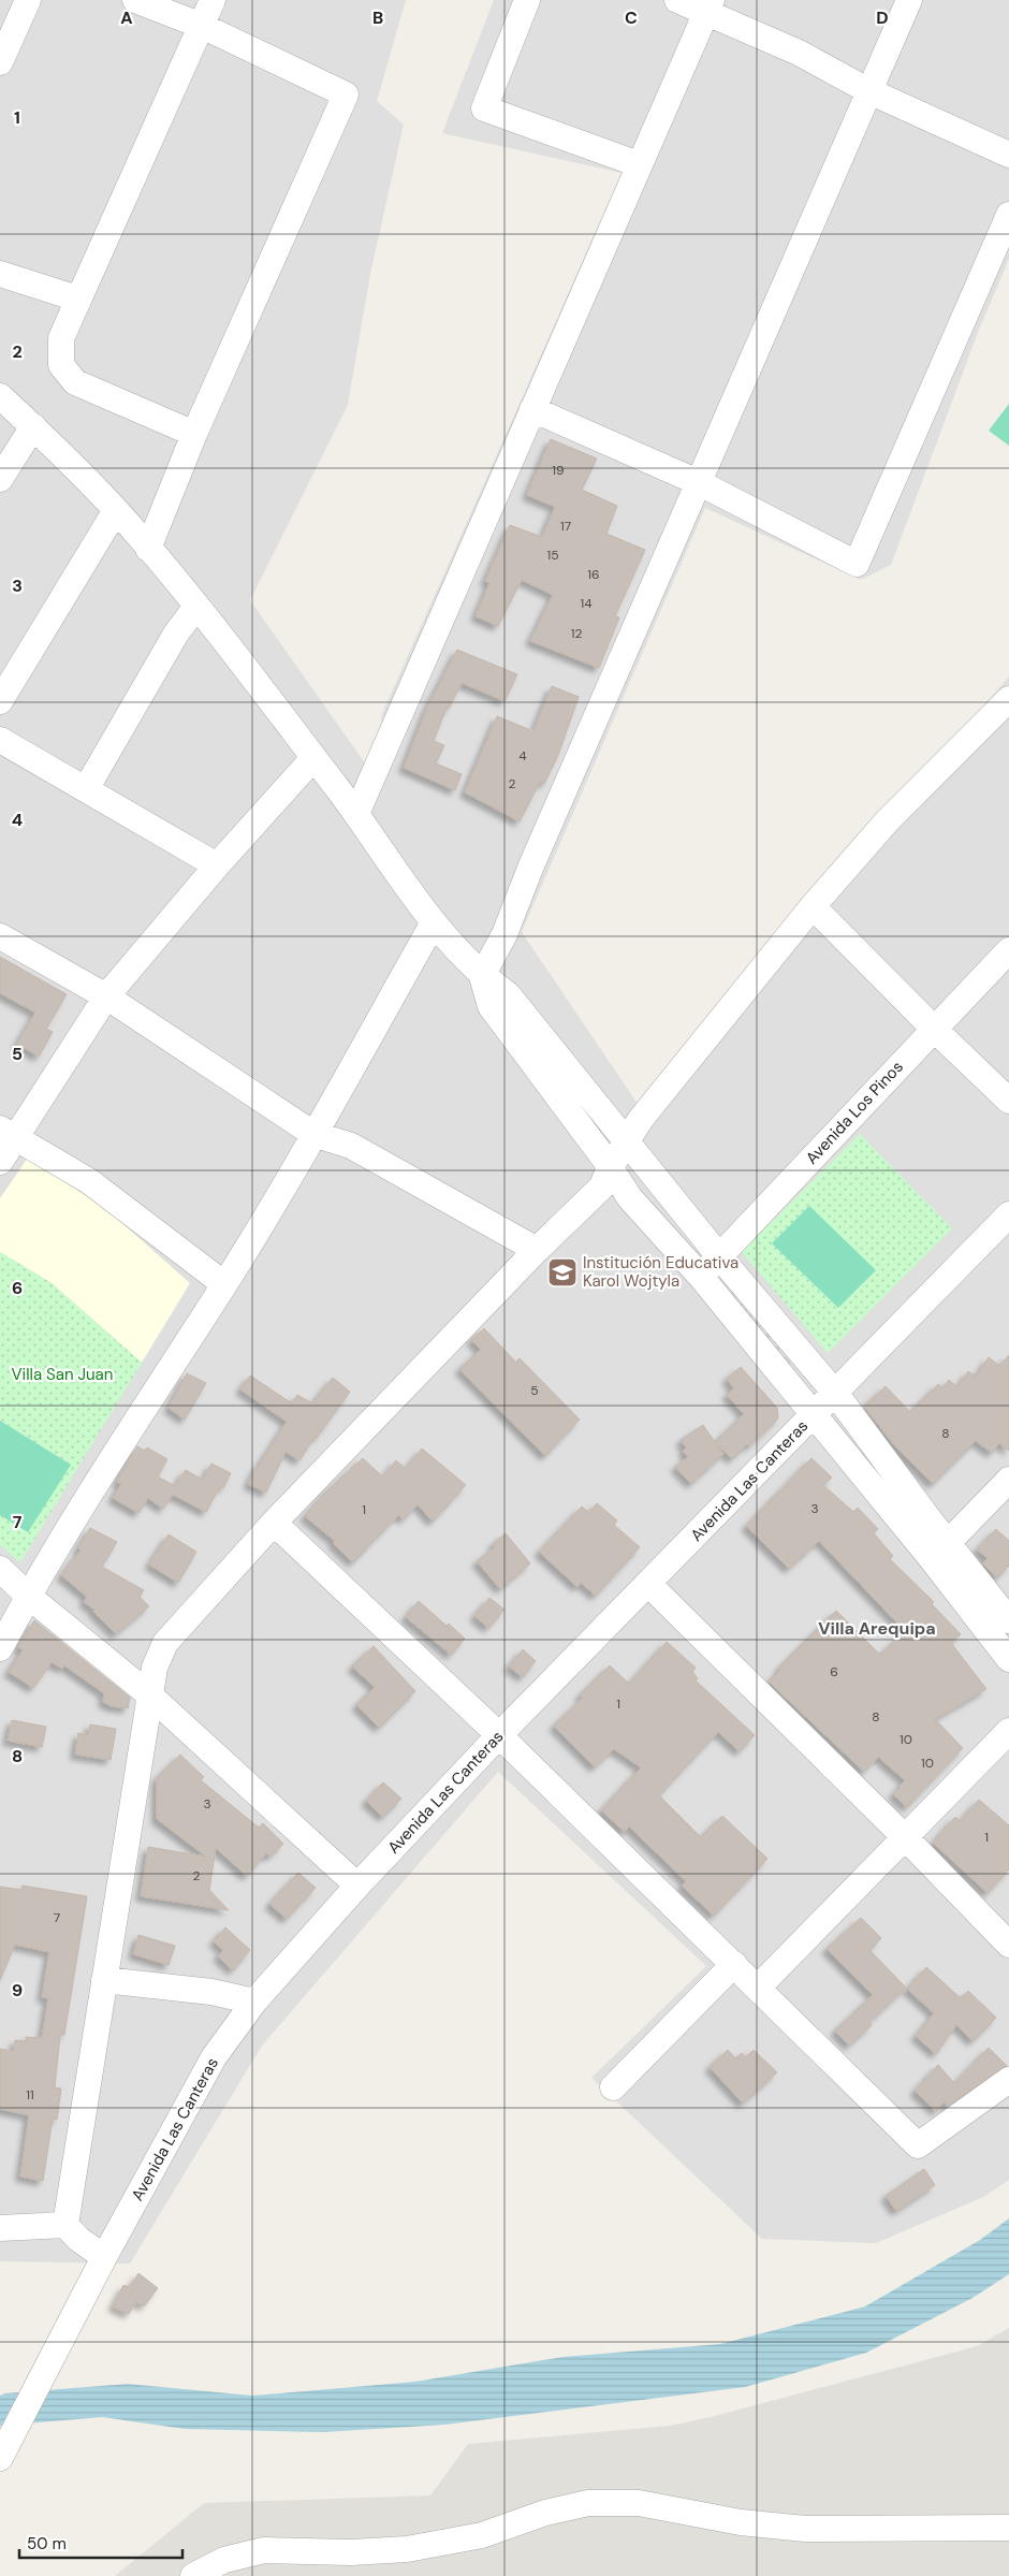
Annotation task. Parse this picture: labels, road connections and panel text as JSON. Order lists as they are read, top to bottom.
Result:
{
  "streets": {
    "street": ["Avenida Los Pinos", "Avenida Las Canteras"]
  },
  "districts": ["Villa Arequipa"],
  "parks": ["Villa San Juan"],
  "places": {
    "school or university": ["Institución Educativa Karol Wojtyla"]
  },
  "house_numbers": [
    "19",
    "17",
    "15",
    "16",
    "14",
    "12",
    "4",
    "2",
    "5",
    "8",
    "3",
    "1",
    "6",
    "1",
    "8",
    "10",
    "10",
    "3",
    "1",
    "2",
    "7",
    "11"
  ],
  "scale_bar": "50 m",
  "grid": {
    "columns": [
      "A",
      "B",
      "C",
      "D"
    ],
    "rows": [
      "1",
      "2",
      "3",
      "4",
      "5",
      "6",
      "7",
      "8",
      "9"
    ]
  }
}
